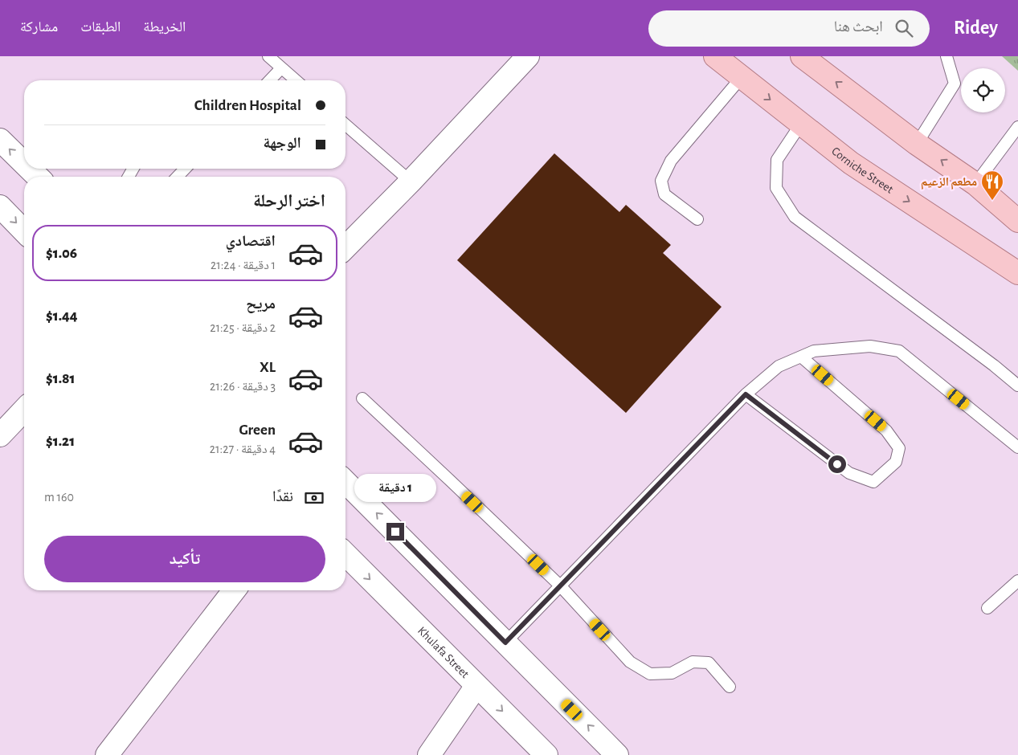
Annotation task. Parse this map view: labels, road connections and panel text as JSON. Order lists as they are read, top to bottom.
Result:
{
  "streets": {
    "main road": ["Corniche Street"],
    "street": ["Khulafa Street"]
  },
  "places": {
    "restaurant": ["مطعم الزعيم"]
  },
  "page": {
    "header": "Ridey",
    "search": "ابحث هنا",
    "nav": ["الخريطة", "الطبقات", "مشاركة"],
    "banner": ["Children Hospital", "الوجهة"],
    "heading": "اختر الرحلة",
    "list": [
      {
        "name": "اقتصادي",
        "note": "1 دقيقة · 21:24",
        "value": "$1.06"
      },
      {
        "name": "مريح",
        "note": "2 دقيقة · 21:25",
        "value": "$1.44"
      },
      {
        "name": "XL",
        "note": "3 دقيقة · 21:26",
        "value": "$1.81"
      },
      {
        "name": "Green",
        "note": "4 دقيقة · 21:27",
        "value": "$1.21"
      }
    ],
    "bubble": "1 دقيقة",
    "pay": ["نقدًا", "160 m"],
    "buttons": "تأكيد"
  }
}
